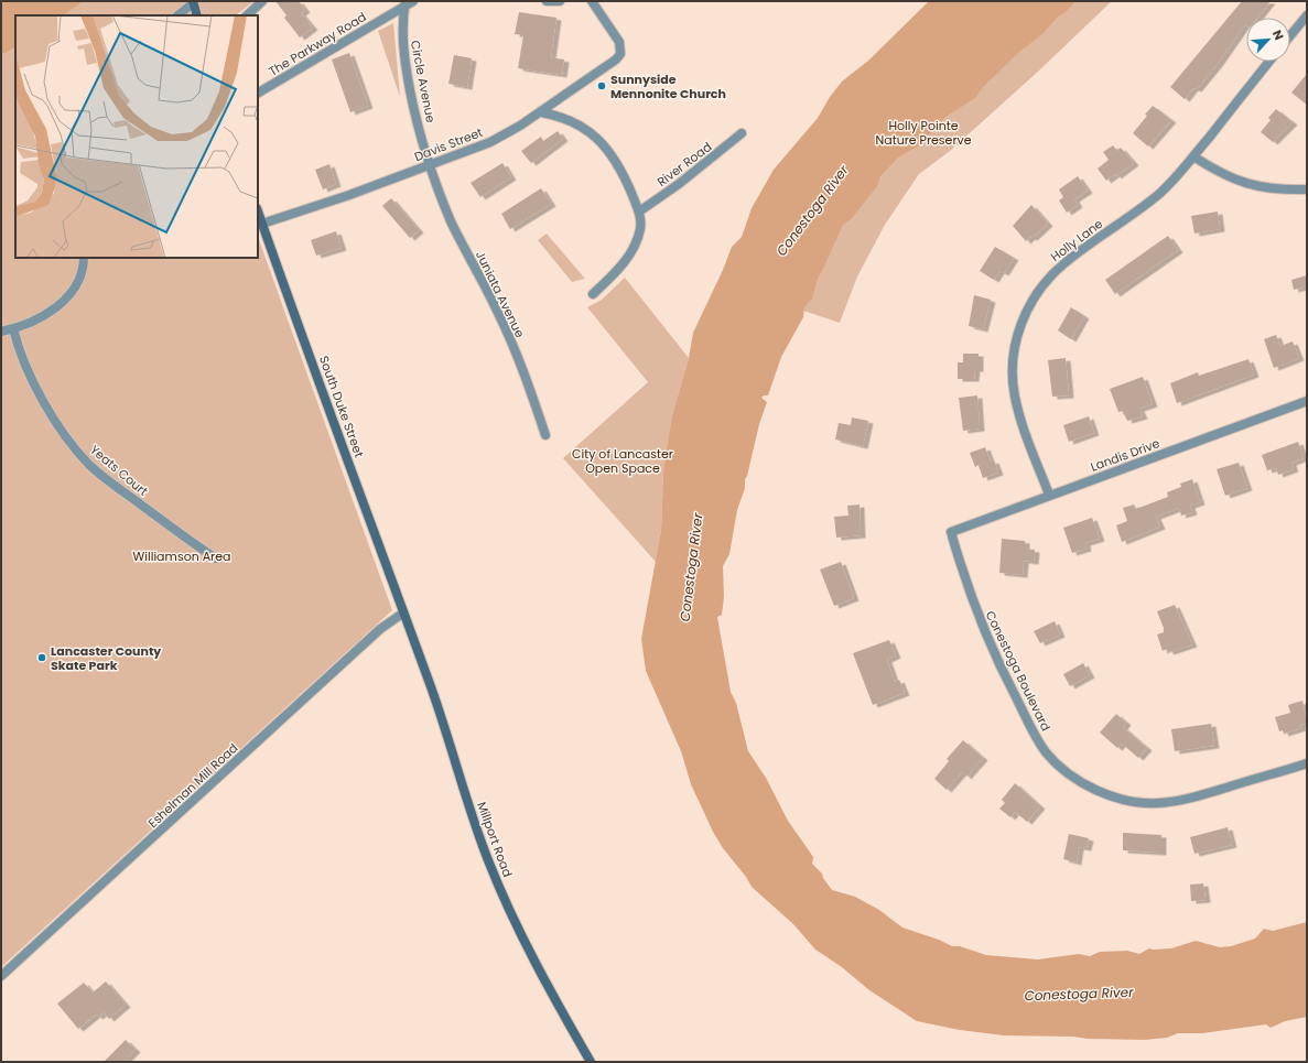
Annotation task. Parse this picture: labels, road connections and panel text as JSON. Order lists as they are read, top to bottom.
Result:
{
  "streets": {
    "main road": ["South Duke Street", "Millport Road"],
    "street": [
      "The Parkway Road",
      "Circle Avenue",
      "Davis Street",
      "River Road",
      "Holly Lane",
      "Juniata Avenue",
      "Landis Drive",
      "Yeats Court",
      "Conestoga Boulevard",
      "Eshelman Mill Road"
    ]
  },
  "crossings": [
    ["The Parkway Road", "Circle Avenue"],
    ["Circle Avenue", "Davis Street"],
    ["Circle Avenue", "Juniata Avenue"],
    ["Davis Street", "Juniata Avenue"],
    ["Davis Street", "South Duke Street"],
    ["Holly Lane", "Landis Drive"],
    ["South Duke Street", "Eshelman Mill Road"],
    ["South Duke Street", "Millport Road"],
    ["Landis Drive", "Conestoga Boulevard"],
    ["Eshelman Mill Road", "Millport Road"]
  ],
  "water": ["Conestoga River"],
  "parks": ["Holly Pointe Nature Preserve", "City of Lancaster Open Space", "Williamson Area"],
  "places": ["Sunnyside Mennonite Church", "Lancaster County Skate Park"],
  "north": "top right"
}
